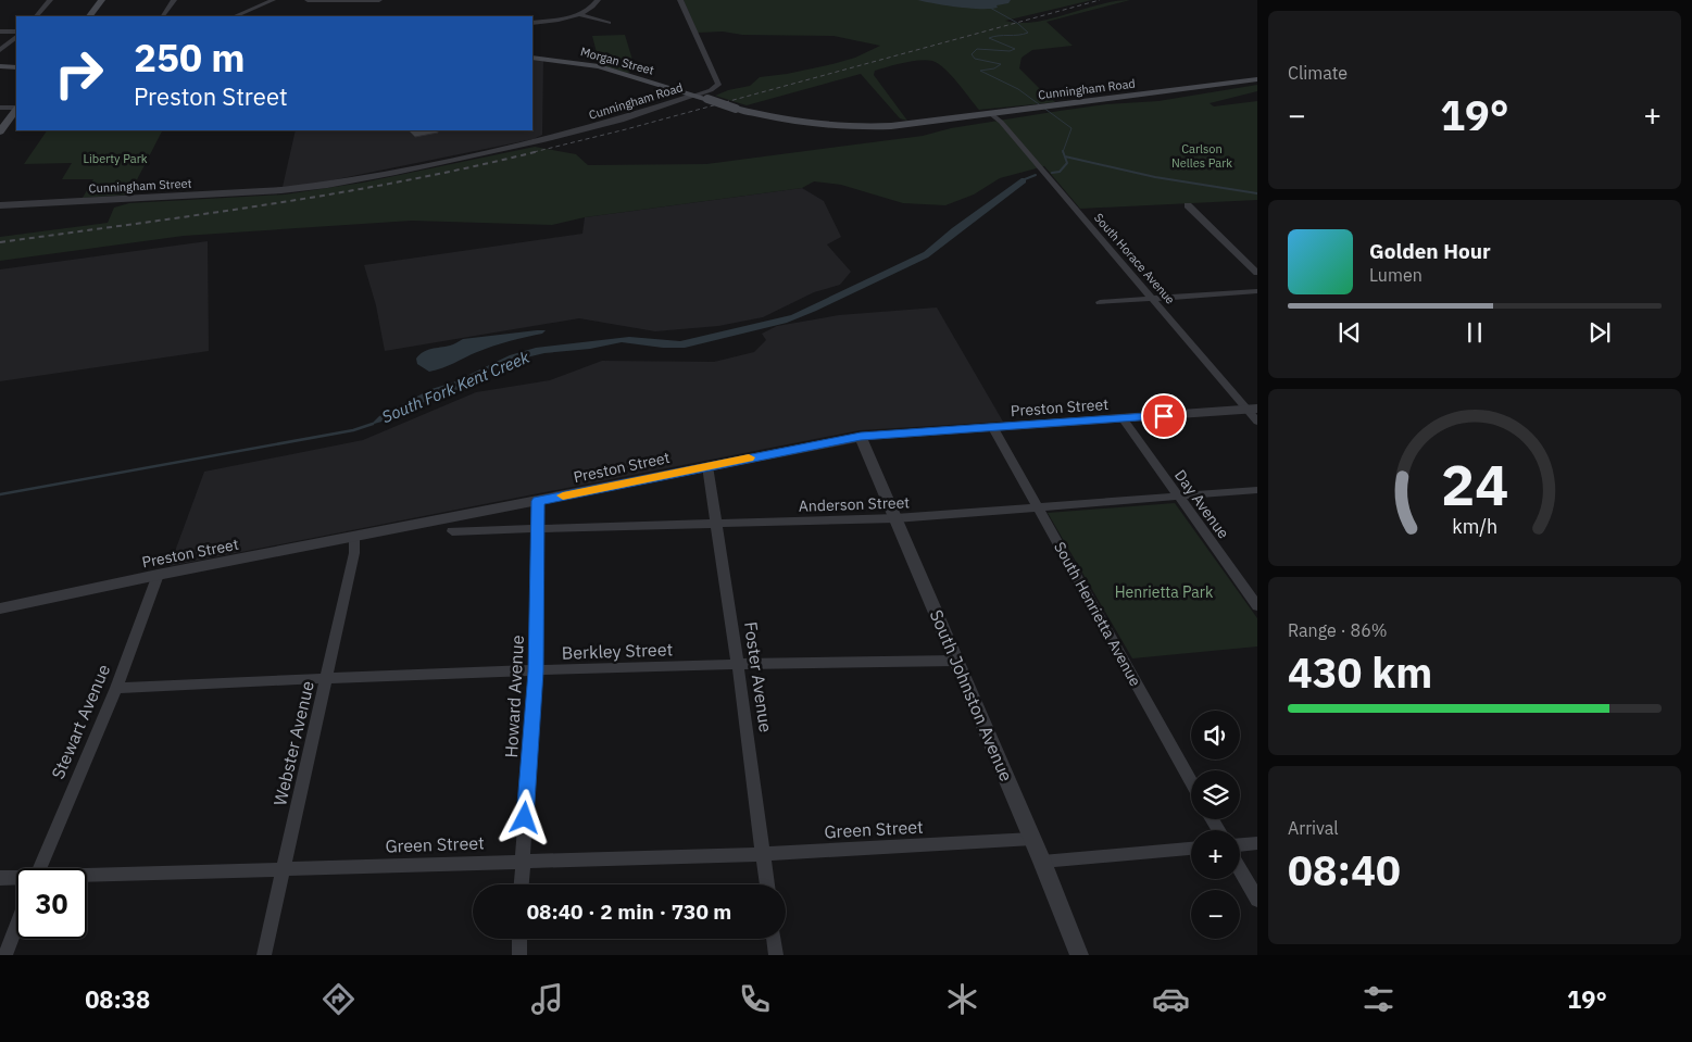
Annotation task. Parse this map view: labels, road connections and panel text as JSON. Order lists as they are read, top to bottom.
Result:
{
  "streets": {
    "main road": ["Morgan Street", "Cunningham Road"],
    "street": [
      "Cunningham Street",
      "South Horace Avenue",
      "Preston Street",
      "Anderson Street",
      "Day Avenue",
      "South Henrietta Avenue",
      "Berkley Street",
      "Foster Avenue",
      "South Johnston Avenue",
      "Howard Avenue",
      "Stewart Avenue",
      "Webster Avenue",
      "Green Street"
    ]
  },
  "crossings": [
    ["Morgan Street", "Cunningham Road"],
    ["Cunningham Road", "Cunningham Street"],
    ["Cunningham Road", "South Horace Avenue"],
    ["South Horace Avenue", "Preston Street"],
    ["Preston Street", "Day Avenue"],
    ["Preston Street", "South Henrietta Avenue"],
    ["Preston Street", "Foster Avenue"],
    ["Preston Street", "South Johnston Avenue"],
    ["Preston Street", "Howard Avenue"],
    ["Preston Street", "Stewart Avenue"],
    ["Preston Street", "Webster Avenue"],
    ["Anderson Street", "Day Avenue"],
    ["Anderson Street", "South Henrietta Avenue"],
    ["Anderson Street", "Foster Avenue"],
    ["Anderson Street", "South Johnston Avenue"],
    ["Anderson Street", "Howard Avenue"],
    ["Berkley Street", "Foster Avenue"],
    ["Berkley Street", "South Johnston Avenue"],
    ["Berkley Street", "Howard Avenue"],
    ["Berkley Street", "Stewart Avenue"],
    ["Berkley Street", "Webster Avenue"],
    ["Foster Avenue", "Green Street"],
    ["South Johnston Avenue", "Green Street"],
    ["Howard Avenue", "Green Street"],
    ["Webster Avenue", "Green Street"]
  ],
  "water": ["South Fork Kent Creek"],
  "parks": ["Carlson Nelles Park", "Liberty Park", "Henrietta Park"],
  "page": {
    "tile": [
      "Climate",
      ["Range · 86%", "430 km"],
      ["Arrival", "08:40"]
    ],
    "turn": ["250 m", "Preston Street"],
    "heat": ["−", "19°", "+"],
    "song": ["Golden Hour", "Lumen"],
    "map_buttons": ["+", "−"],
    "limit": "30",
    "trip": "08:40 · 2 min · 730 m",
    "tabs": ["08:38", "19°"],
    "gauge": ["24", "km/h"]
  }
}
